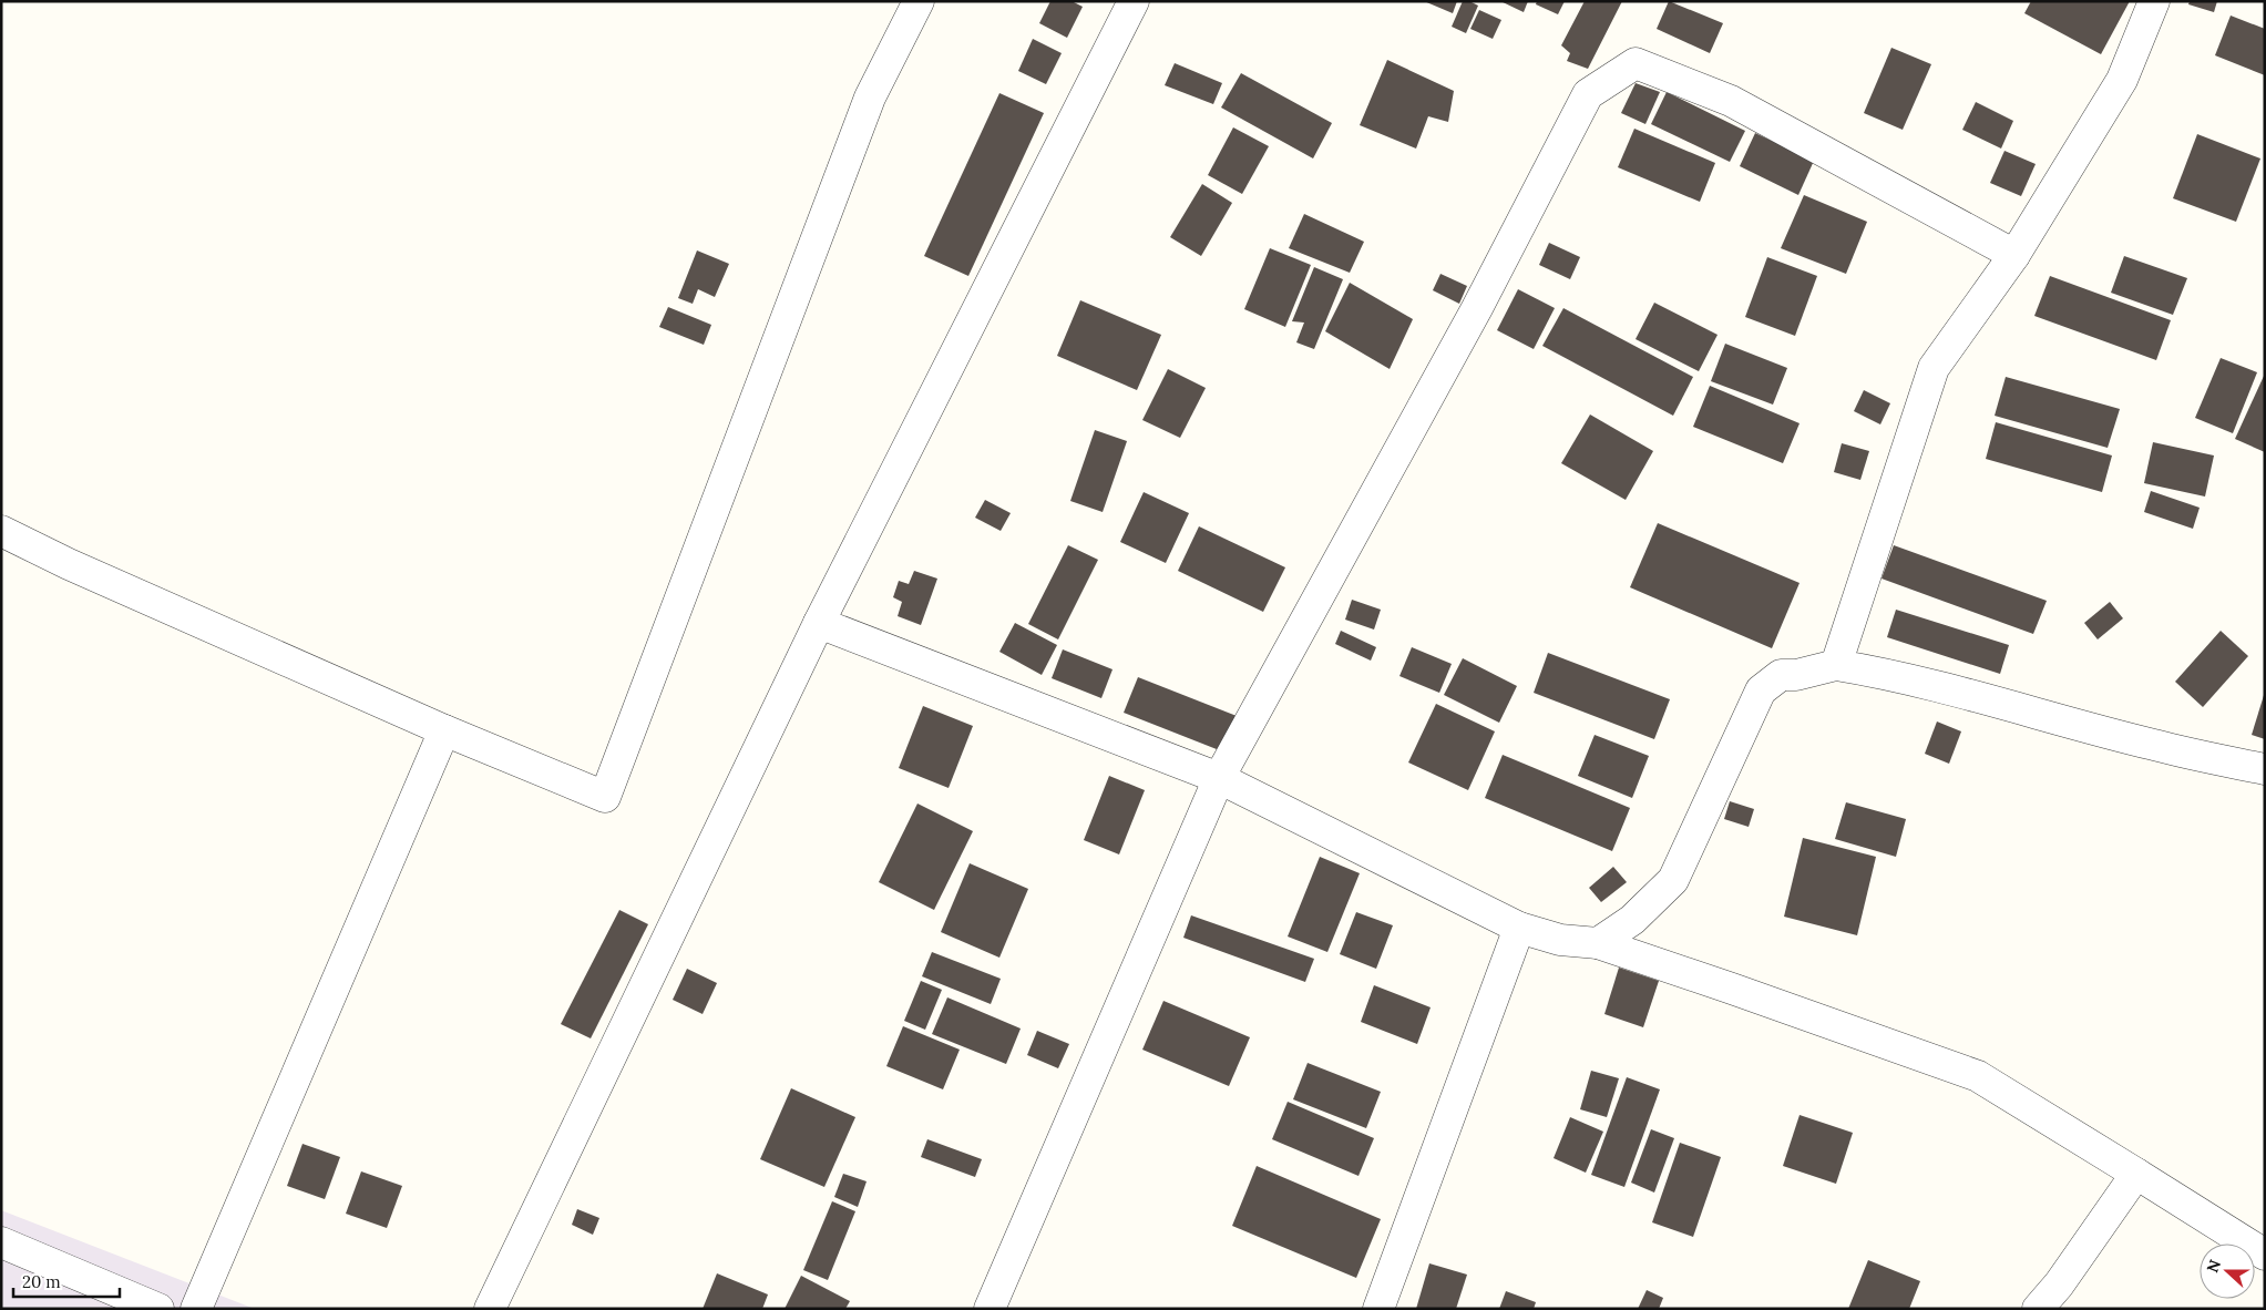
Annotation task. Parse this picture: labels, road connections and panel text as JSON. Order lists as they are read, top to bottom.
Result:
{
  "scale_bar": "20 m",
  "north": "left"
}
